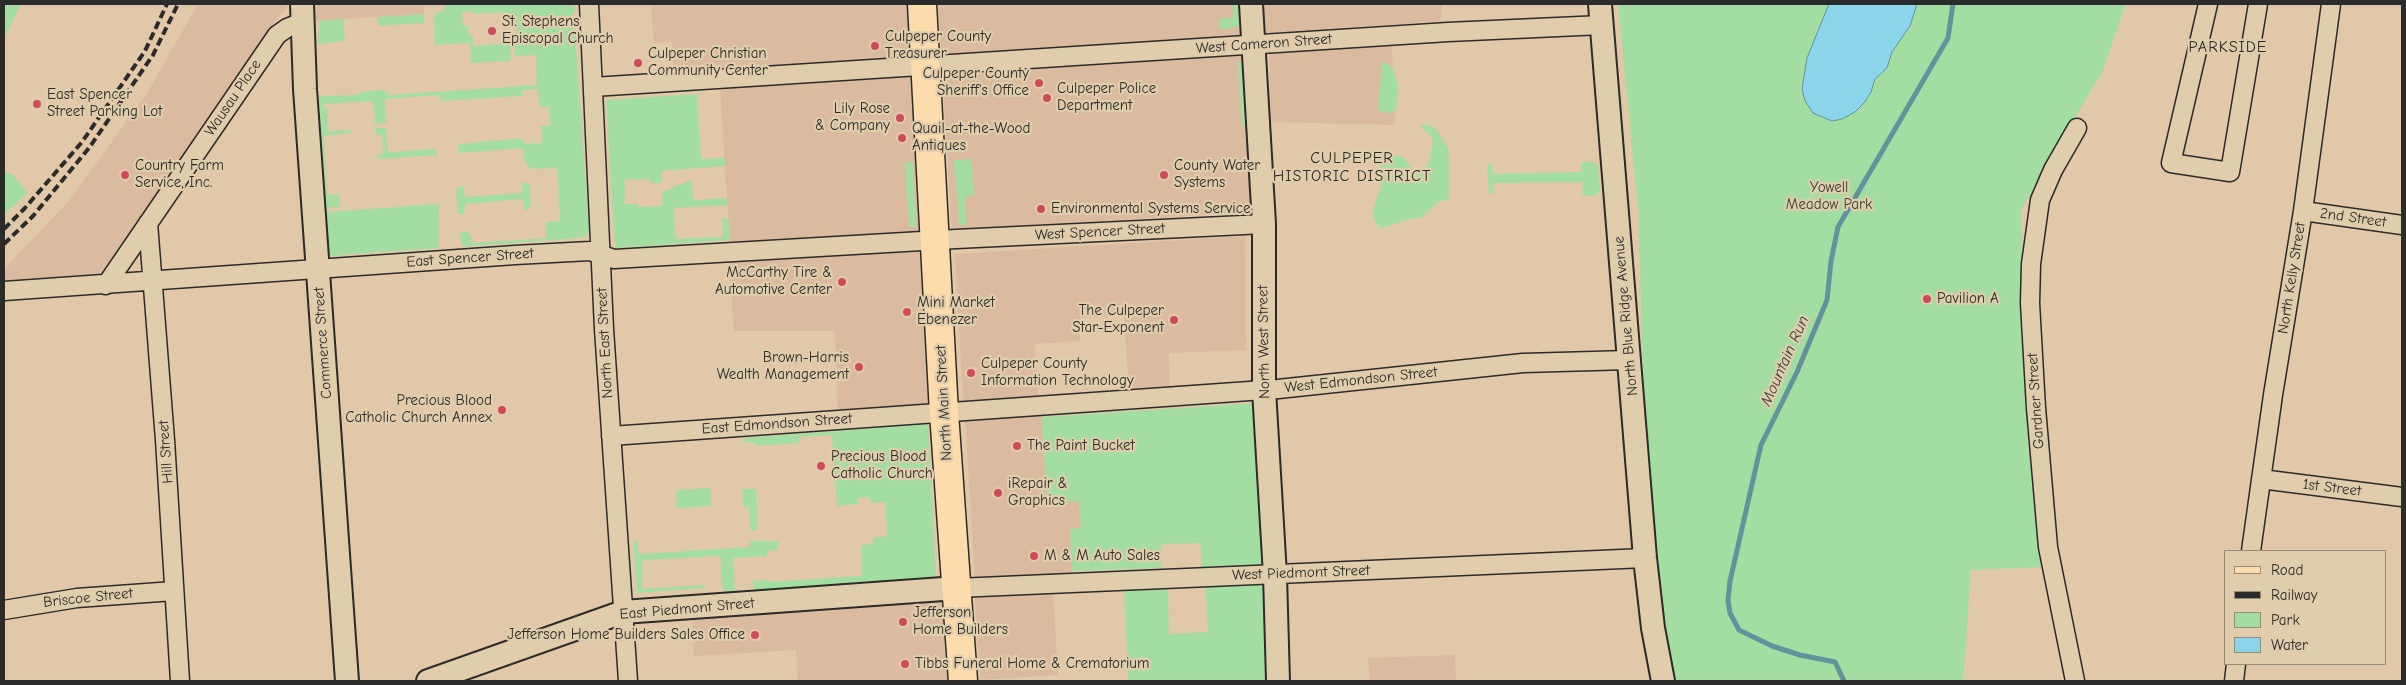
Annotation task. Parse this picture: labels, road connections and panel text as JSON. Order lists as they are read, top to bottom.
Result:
{
  "streets": {
    "main road": ["North Main Street"],
    "street": [
      "West Cameron Street",
      "Wausau Place",
      "2nd Street",
      "West Spencer Street",
      "East Spencer Street",
      "North Kelly Street",
      "North Blue Ridge Avenue",
      "North West Street",
      "Commerce Street",
      "North East Street",
      "West Edmondson Street",
      "Gardner Street",
      "East Edmondson Street",
      "Hill Street",
      "1st Street",
      "West Piedmont Street",
      "Briscoe Street",
      "East Piedmont Street"
    ]
  },
  "crossings": [
    ["West Cameron Street", "North Blue Ridge Avenue"],
    ["West Cameron Street", "North West Street"],
    ["West Cameron Street", "North East Street"],
    ["West Cameron Street", "North Main Street"],
    ["Wausau Place", "East Spencer Street"],
    ["Wausau Place", "Commerce Street"],
    ["Wausau Place", "Hill Street"],
    ["2nd Street", "North Kelly Street"],
    ["West Spencer Street", "East Spencer Street"],
    ["West Spencer Street", "North West Street"],
    ["West Spencer Street", "North Main Street"],
    ["East Spencer Street", "Commerce Street"],
    ["East Spencer Street", "North East Street"],
    ["East Spencer Street", "North Main Street"],
    ["East Spencer Street", "Hill Street"],
    ["North Kelly Street", "1st Street"],
    ["North Blue Ridge Avenue", "West Edmondson Street"],
    ["North Blue Ridge Avenue", "West Piedmont Street"],
    ["North West Street", "West Edmondson Street"],
    ["North West Street", "West Piedmont Street"],
    ["North East Street", "East Edmondson Street"],
    ["North East Street", "East Piedmont Street"],
    ["West Edmondson Street", "North Main Street"],
    ["West Edmondson Street", "East Edmondson Street"],
    ["North Main Street", "East Edmondson Street"],
    ["North Main Street", "West Piedmont Street"],
    ["North Main Street", "East Piedmont Street"],
    ["Hill Street", "Briscoe Street"],
    ["West Piedmont Street", "East Piedmont Street"]
  ],
  "districts": ["PARKSIDE", "CULPEPER HISTORIC DISTRICT"],
  "water": ["Mountain Run"],
  "parks": ["Yowell Meadow Park"],
  "places": [
    "St. Stephens Episcopal Church",
    "Culpeper County Treasurer",
    "Culpeper Christian Community Center",
    "Culpeper County Sheriff's Office",
    "Culpeper Police Department",
    "East Spencer Street Parking Lot",
    "Lily Rose & Company",
    "Quail-at-the-Wood Antiques",
    "Country Farm Service, Inc.",
    "County Water Systems",
    "Environmental Systems Service",
    "McCarthy Tire & Automotive Center",
    "Pavilion A",
    "Mini Market Ebenezer",
    "The Culpeper Star-Exponent",
    "Brown-Harris Wealth Management",
    "Culpeper County Information Technology",
    "Precious Blood Catholic Church Annex",
    "The Paint Bucket",
    "Precious Blood Catholic Church",
    "iRepair & Graphics",
    "M & M Auto Sales",
    "Jefferson Home Builders",
    "Jefferson Home Builders Sales Office",
    "Tibbs Funeral Home & Crematorium"
  ],
  "legend": [
    "Road",
    "Railway",
    "Park",
    "Water"
  ]
}
